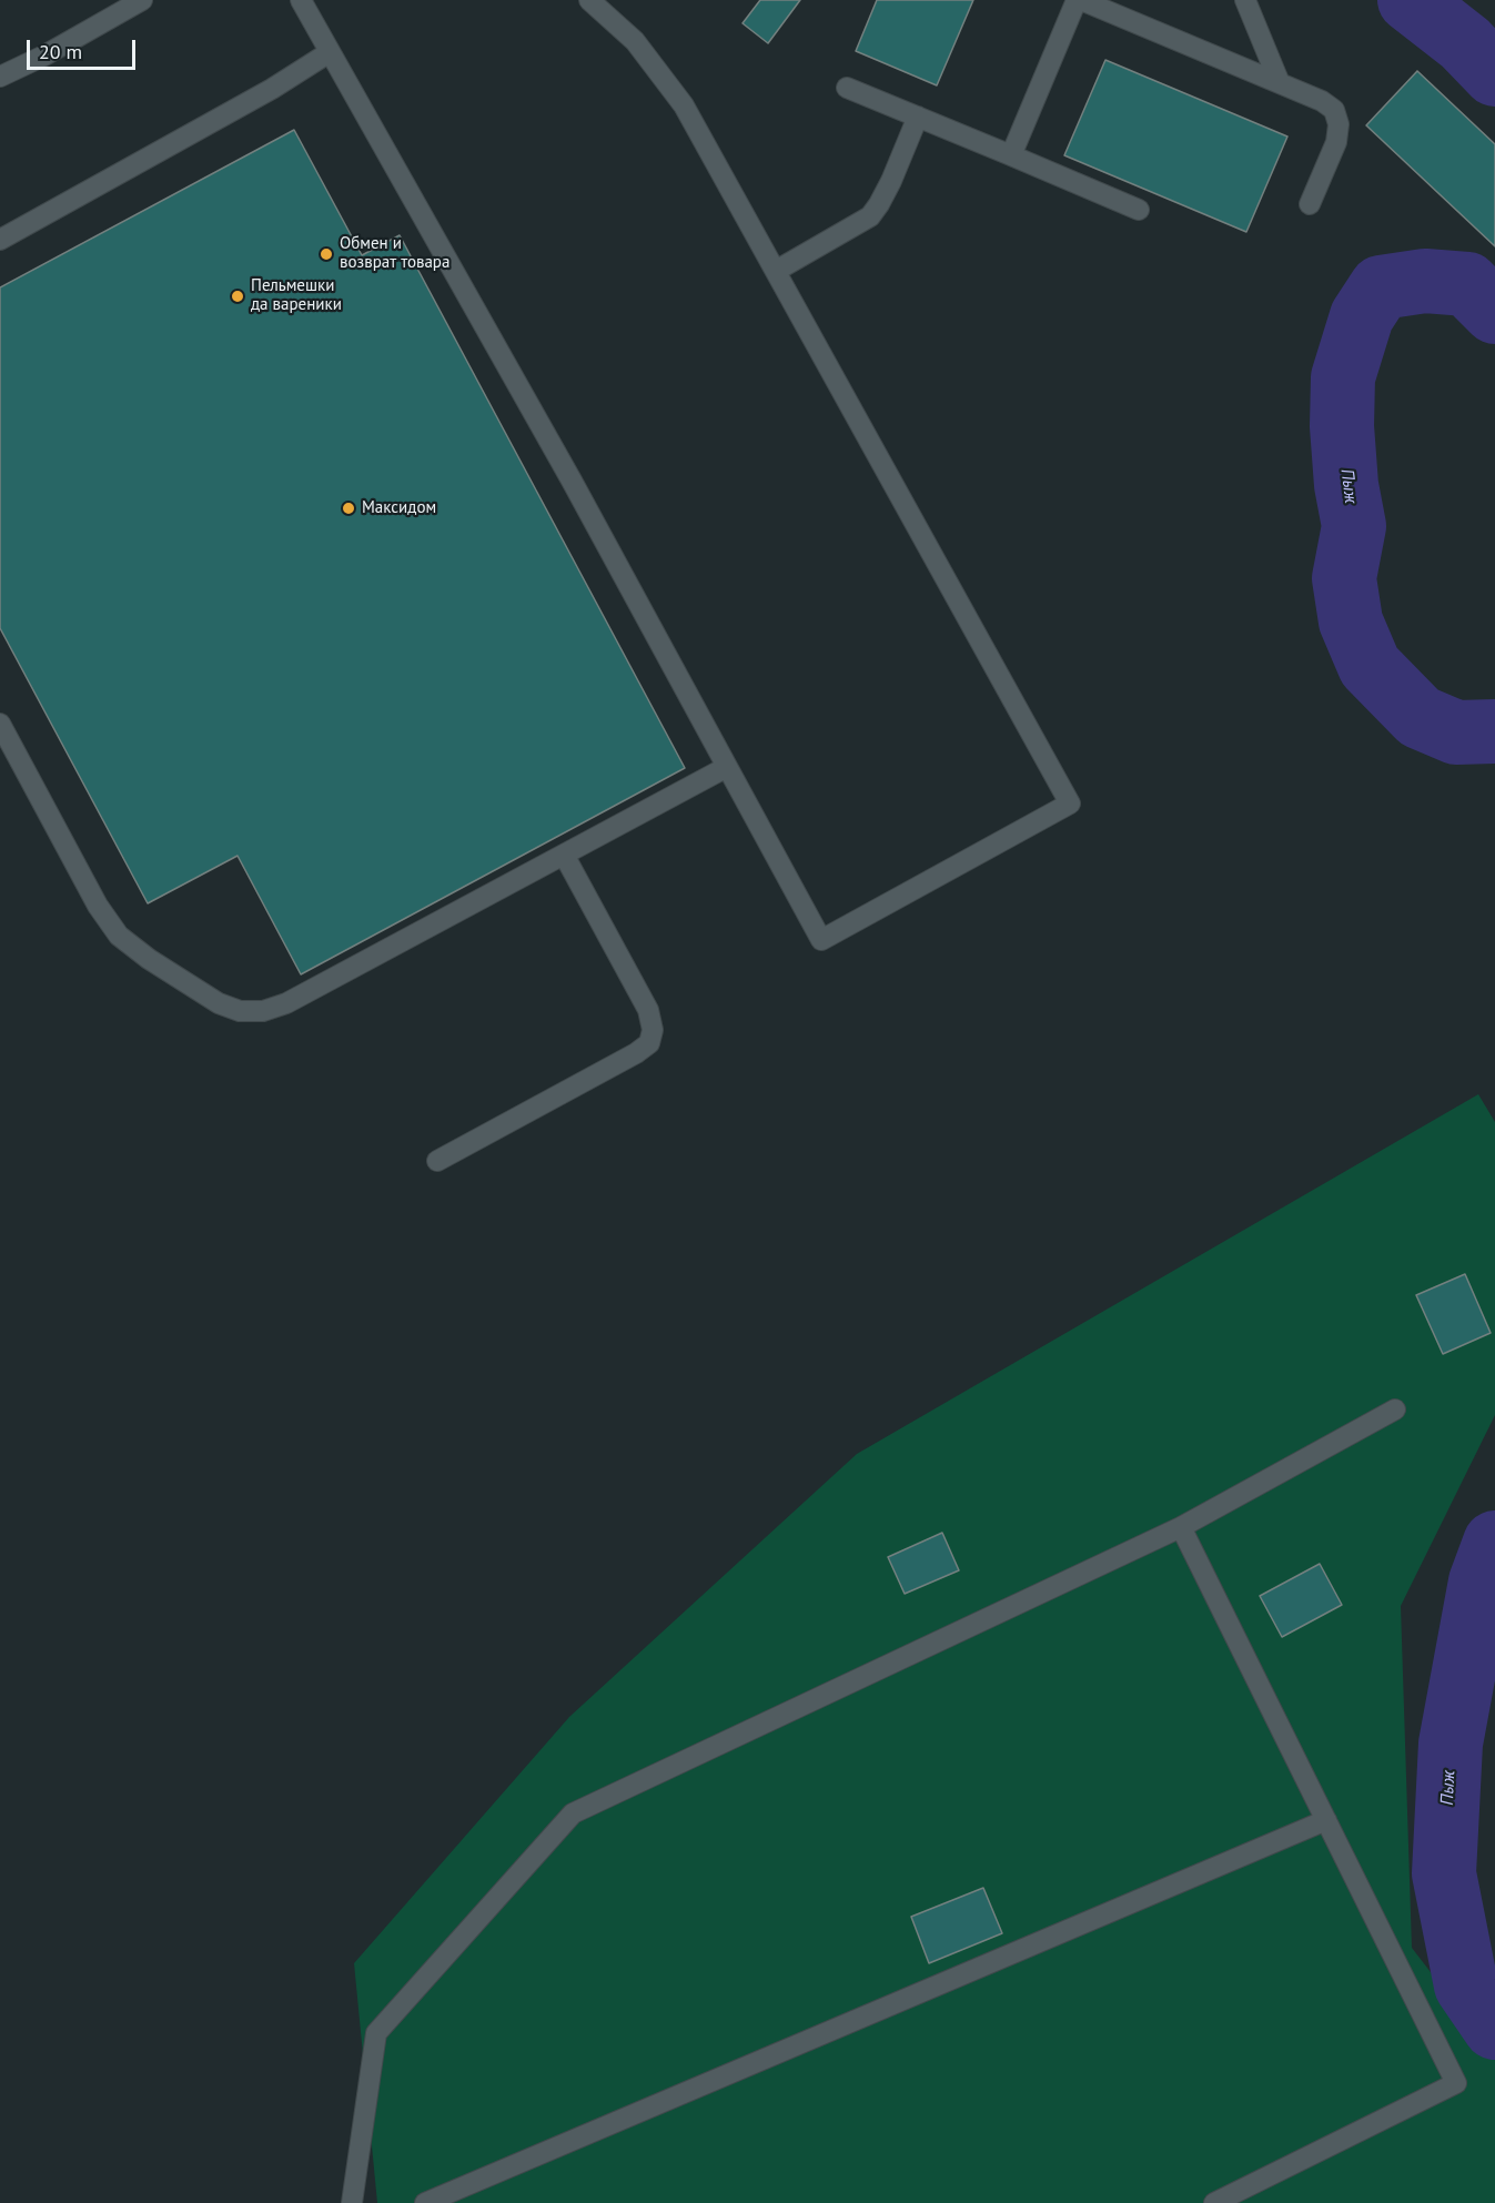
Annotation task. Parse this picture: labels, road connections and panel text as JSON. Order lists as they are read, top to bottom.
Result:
{
  "water": ["Пыж"],
  "places": ["Обмен и возврат товара", "Пельмешки да вареники", "Максидом"],
  "scale_bar": "20 m"
}
